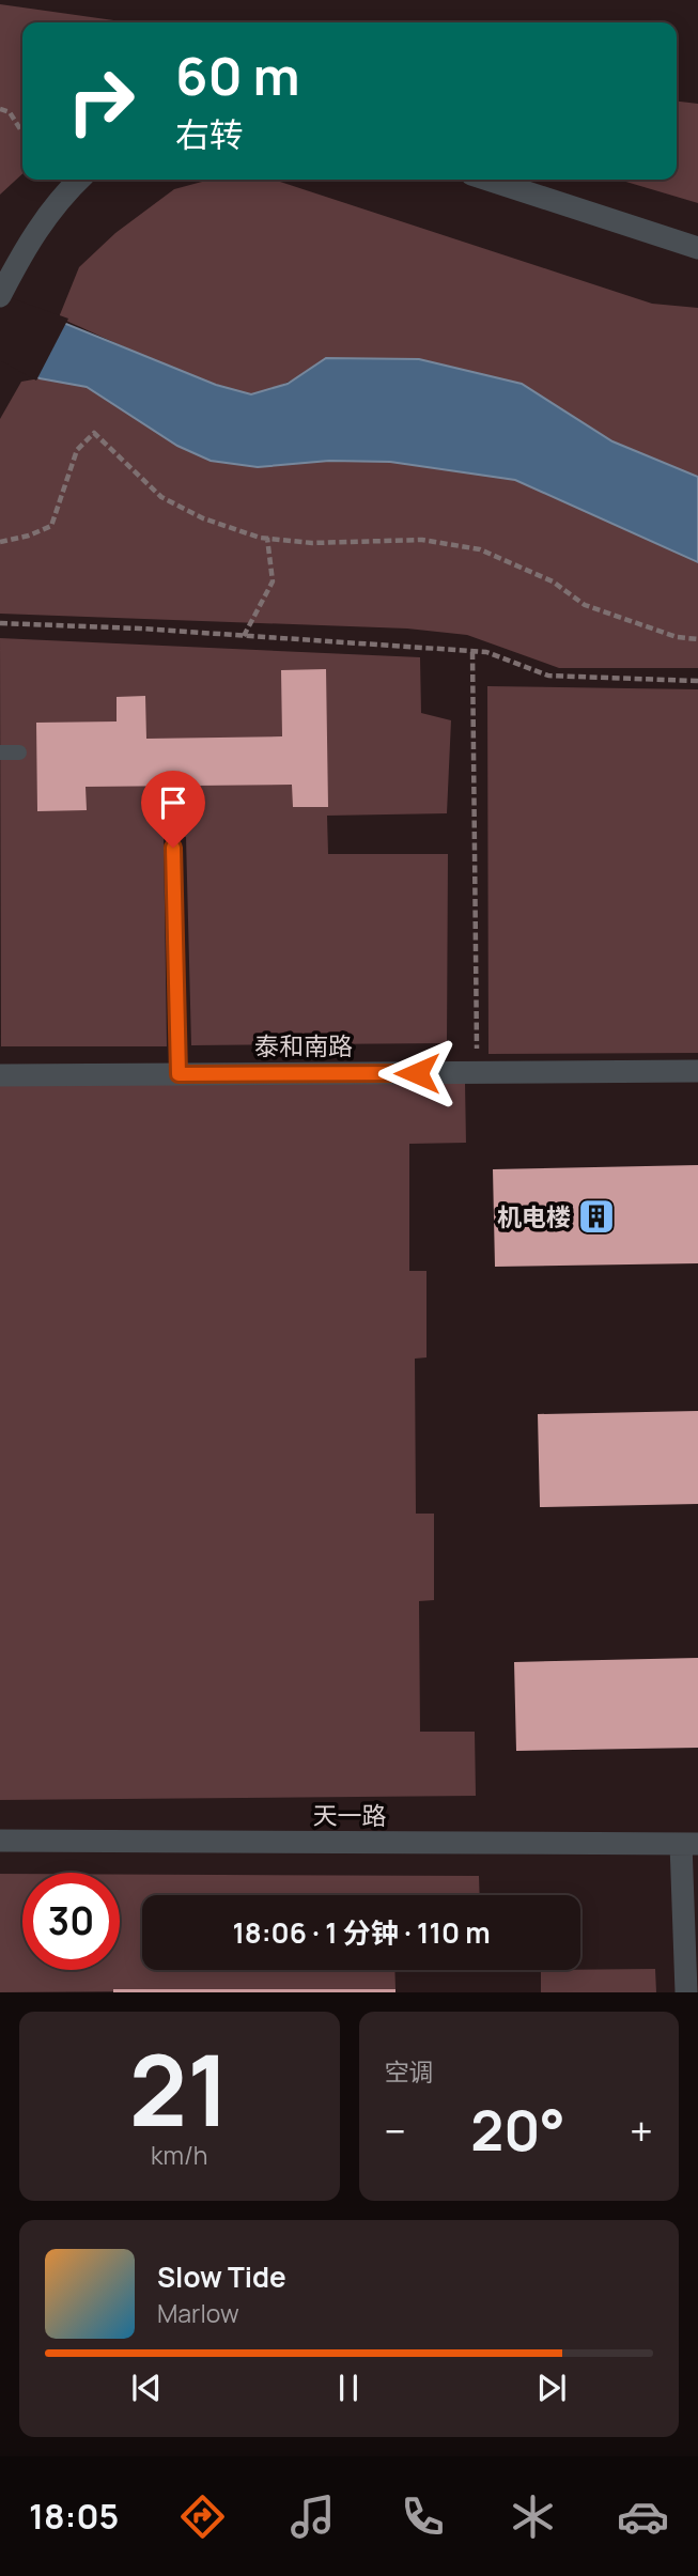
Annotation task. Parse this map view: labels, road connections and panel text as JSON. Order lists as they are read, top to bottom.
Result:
{
  "streets": {
    "street": ["泰和南路", "天一路"]
  },
  "places": {
    "building": ["机电楼"]
  },
  "page": {
    "turn": ["60 m", "右转"],
    "limit": "30",
    "trip": "18:06 · 1 分钟 · 110 m",
    "tile": [
      ["21", "km/h"],
      "空调"
    ],
    "heat": ["−", "20°", "+"],
    "song": ["Slow Tide", "Marlow"],
    "tabs": "18:05"
  }
}
